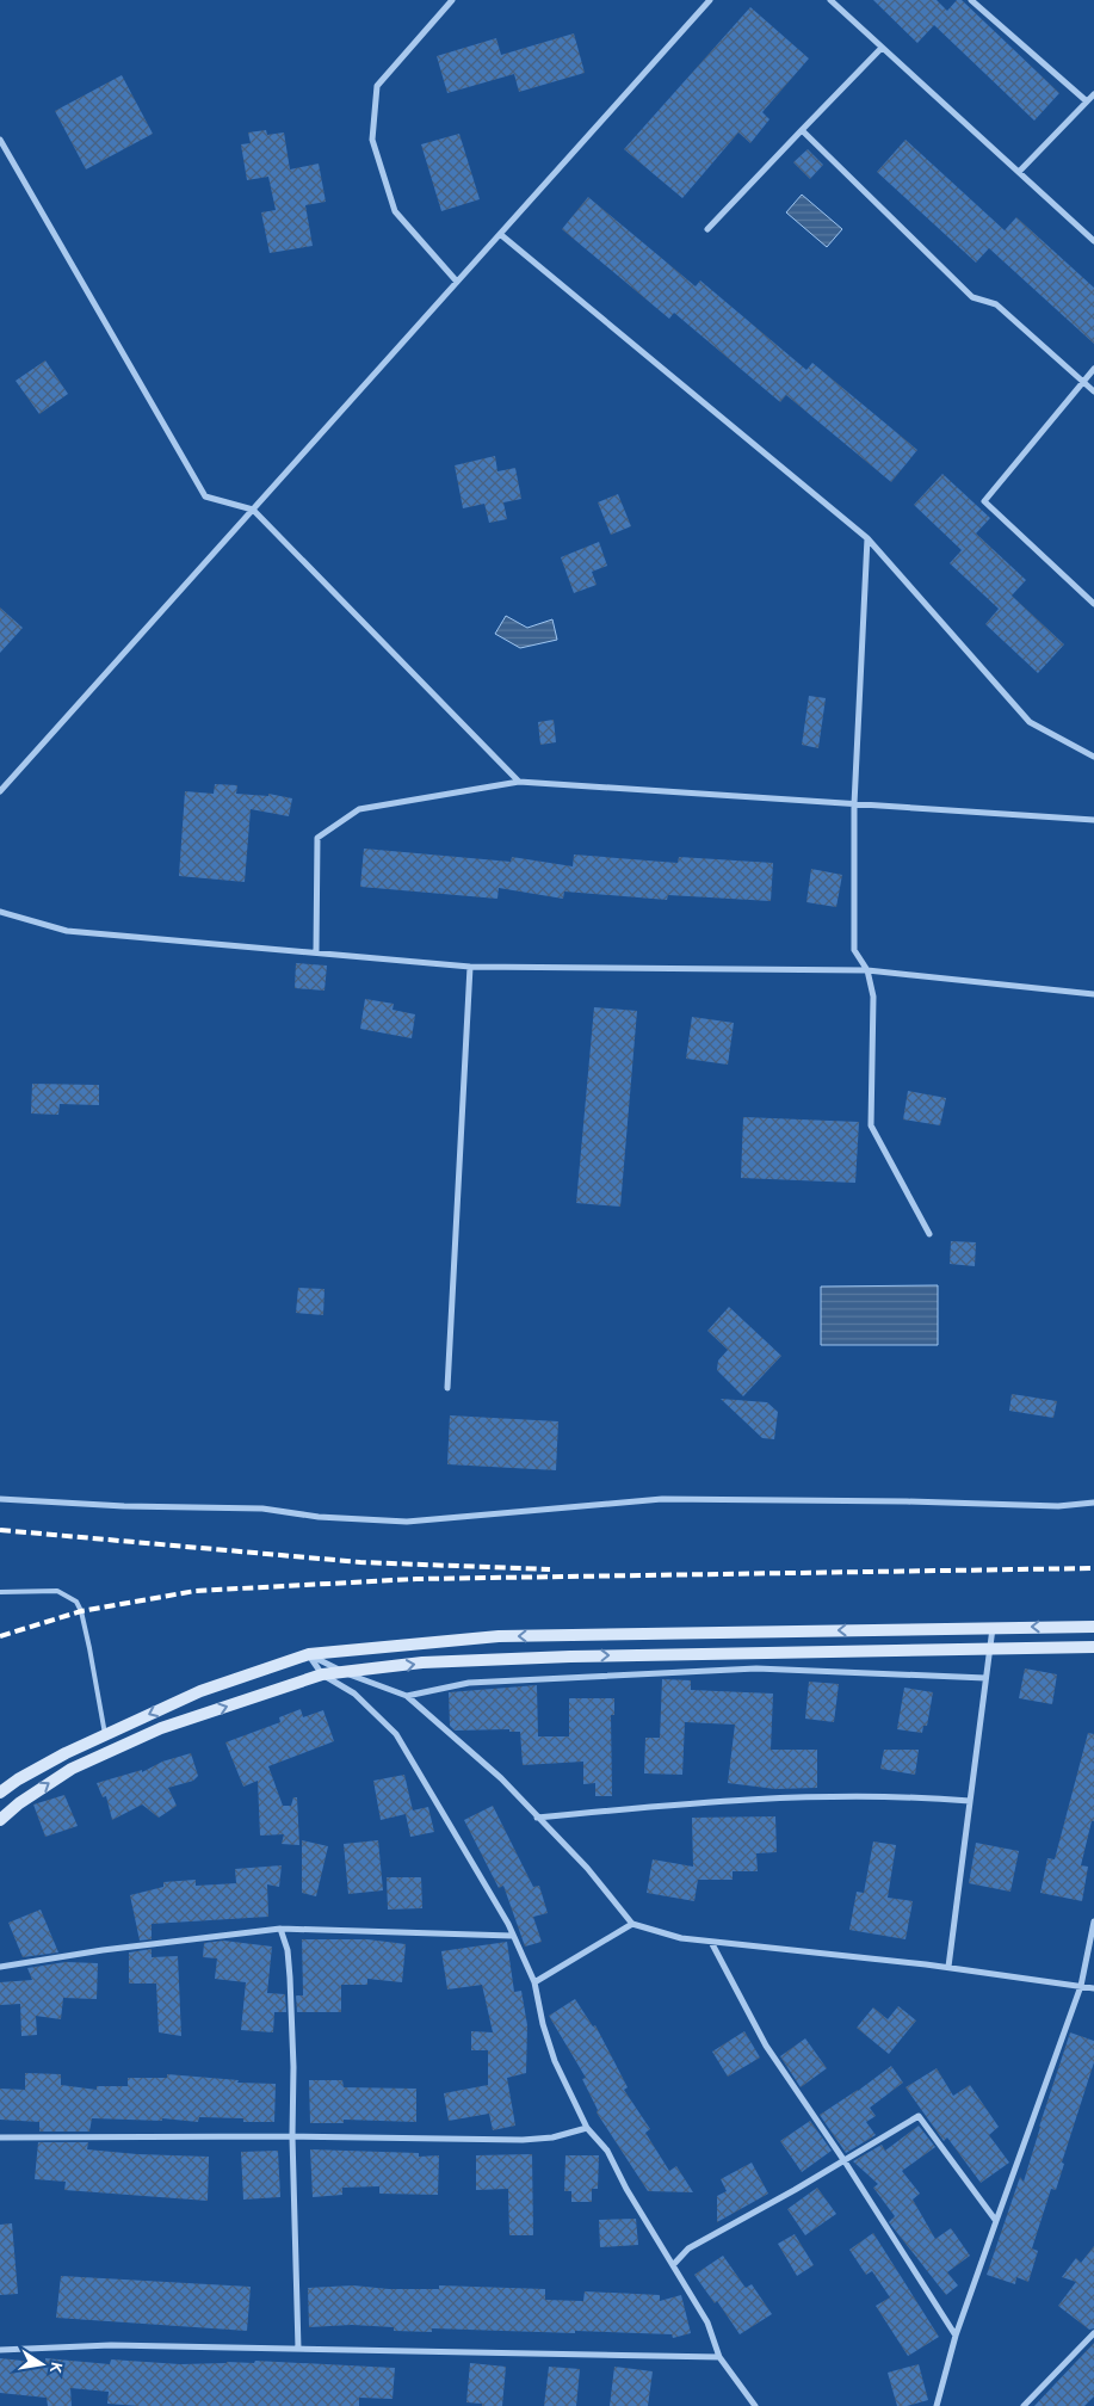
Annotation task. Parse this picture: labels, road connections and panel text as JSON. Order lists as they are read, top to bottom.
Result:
{
  "north": "right"
}
